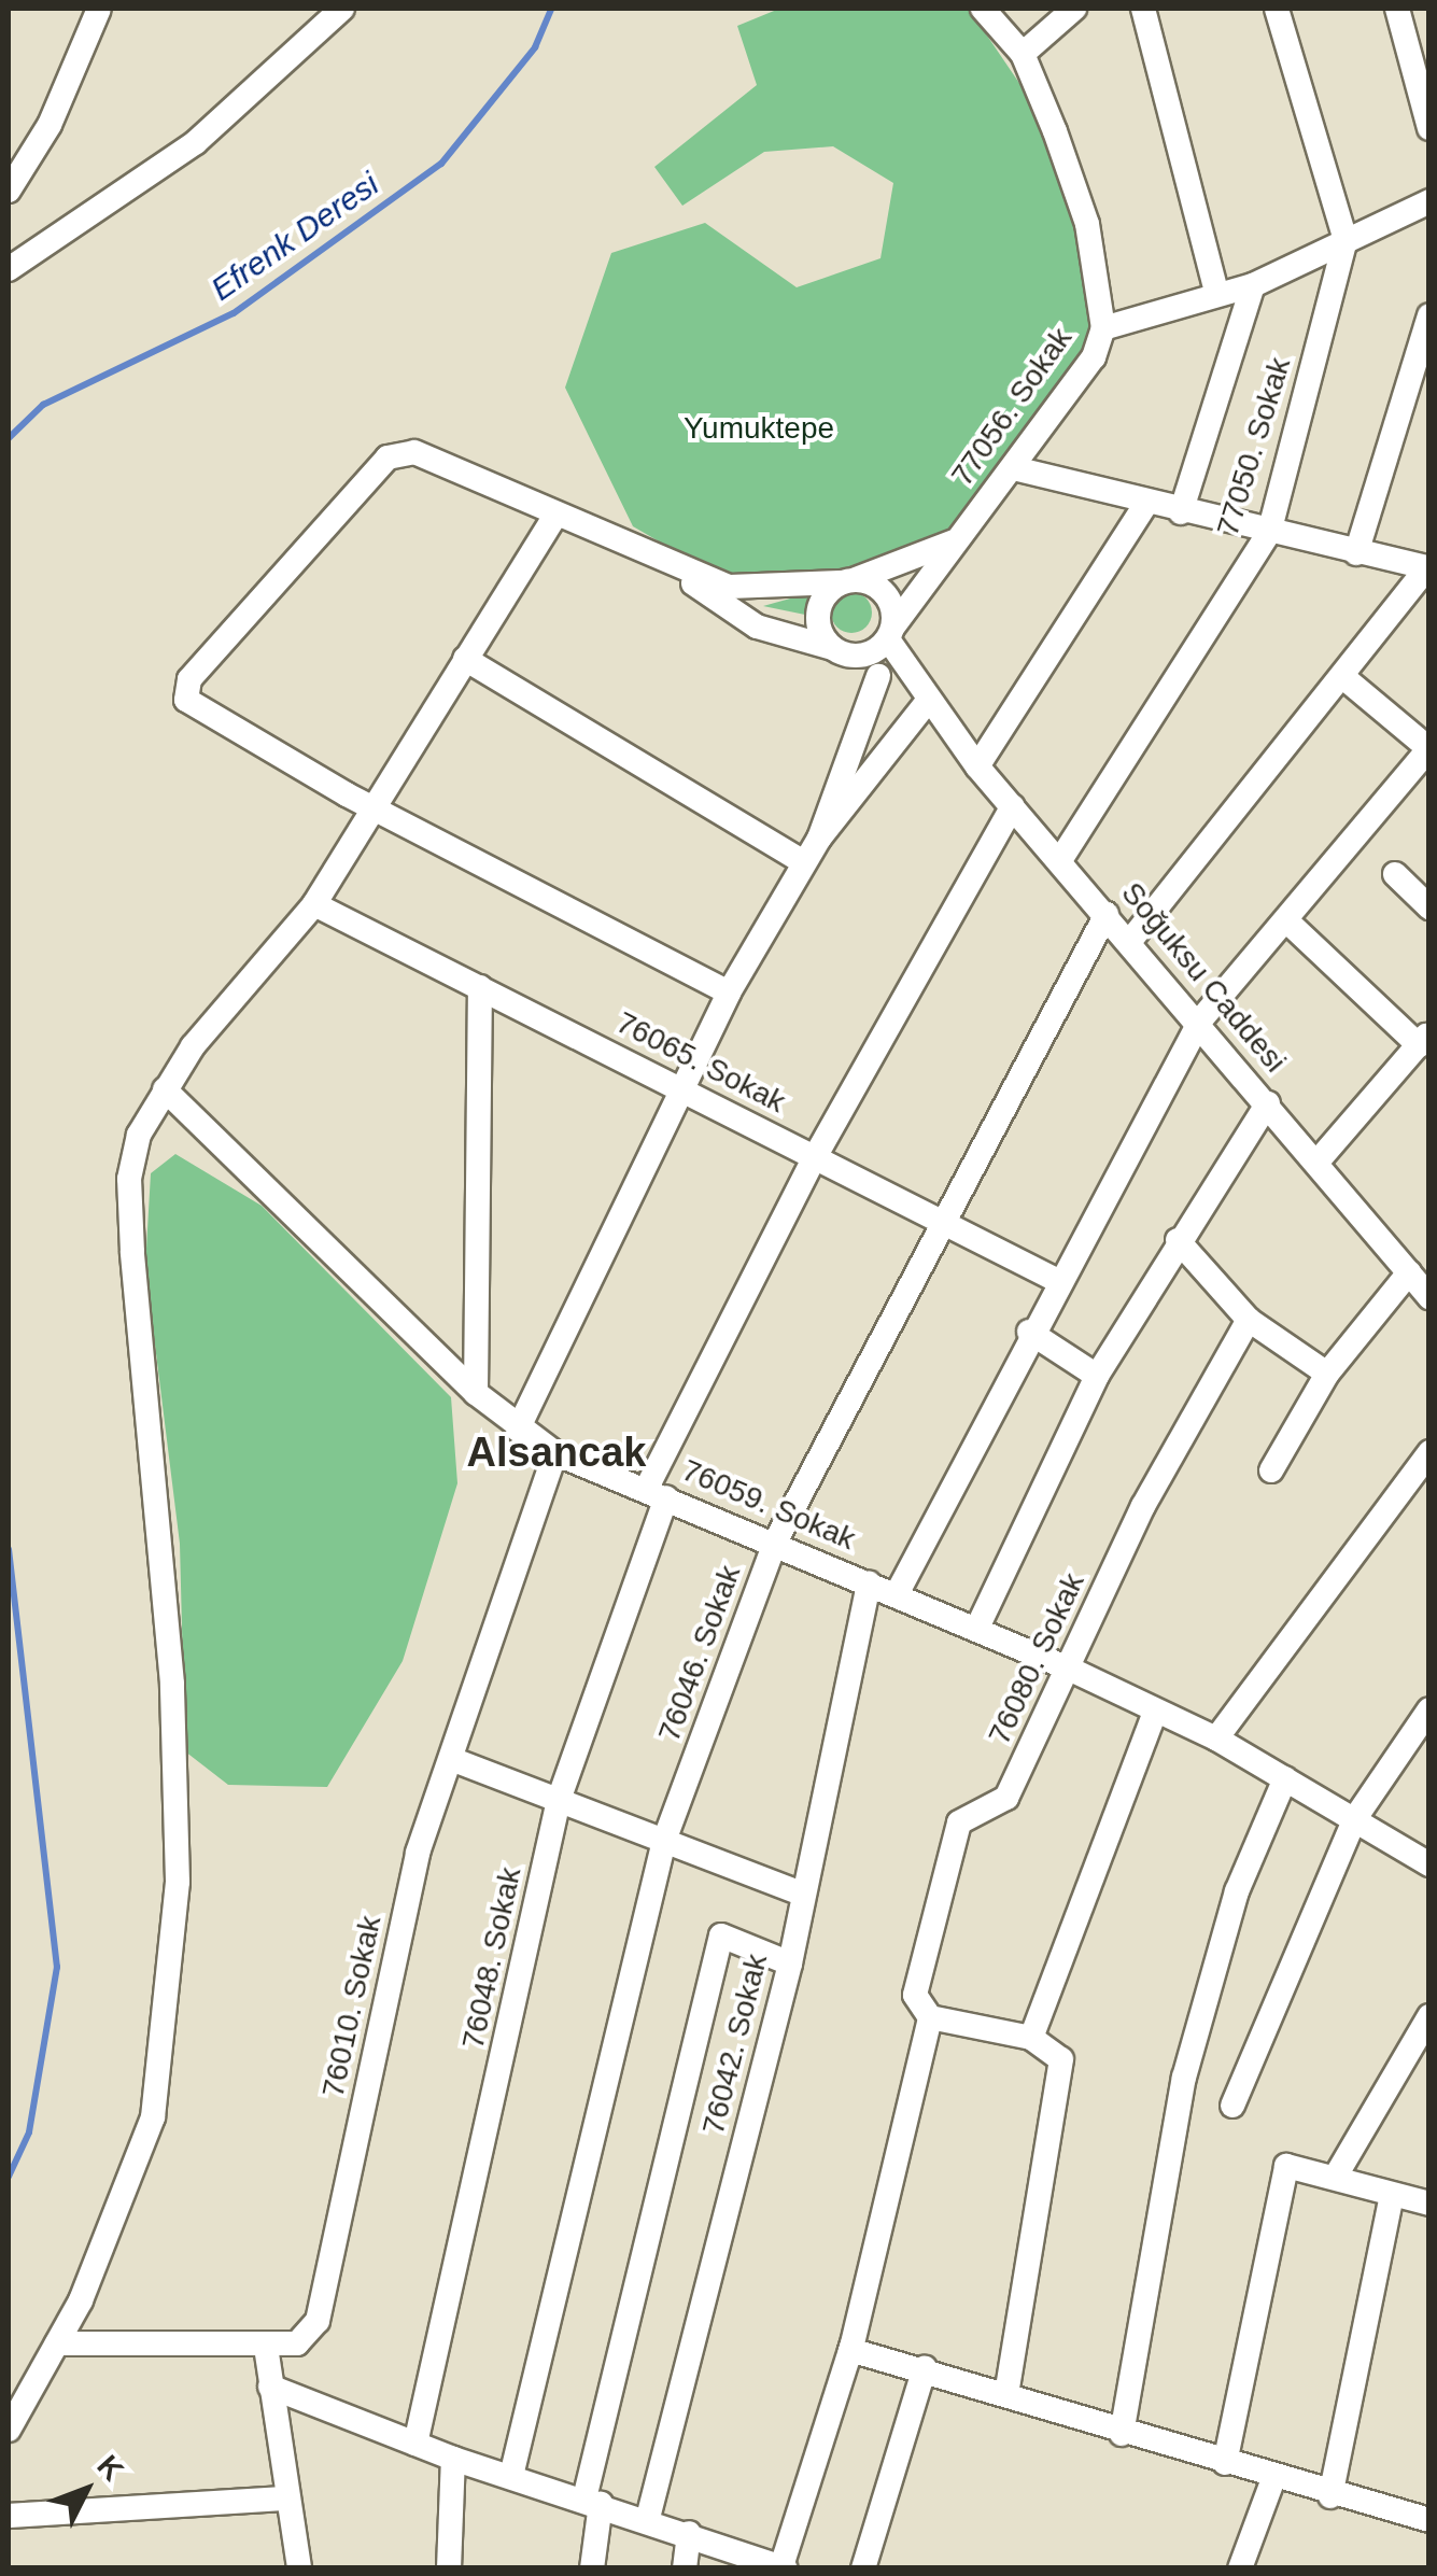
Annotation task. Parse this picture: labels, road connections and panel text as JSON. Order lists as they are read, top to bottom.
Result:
{
  "streets": {
    "street": [
      "77056. Sokak",
      "77050. Sokak",
      "Soğuksu Caddesi",
      "76065. Sokak",
      "76059. Sokak",
      "76046. Sokak",
      "76080. Sokak",
      "76048. Sokak",
      "76010. Sokak",
      "76042. Sokak"
    ]
  },
  "crossings": [
    ["77056. Sokak", "Soğuksu Caddesi"],
    ["77050. Sokak", "Soğuksu Caddesi"],
    ["Soğuksu Caddesi", "76046. Sokak"],
    ["Soğuksu Caddesi", "76048. Sokak"],
    ["76065. Sokak", "76046. Sokak"],
    ["76065. Sokak", "76048. Sokak"],
    ["76059. Sokak", "76046. Sokak"],
    ["76059. Sokak", "76080. Sokak"],
    ["76059. Sokak", "76048. Sokak"],
    ["76059. Sokak", "76010. Sokak"],
    ["76059. Sokak", "76042. Sokak"]
  ],
  "districts": ["Alsancak"],
  "water": ["Efrenk Deresi"],
  "parks": ["Yumuktepe"],
  "north": "top right"
}
